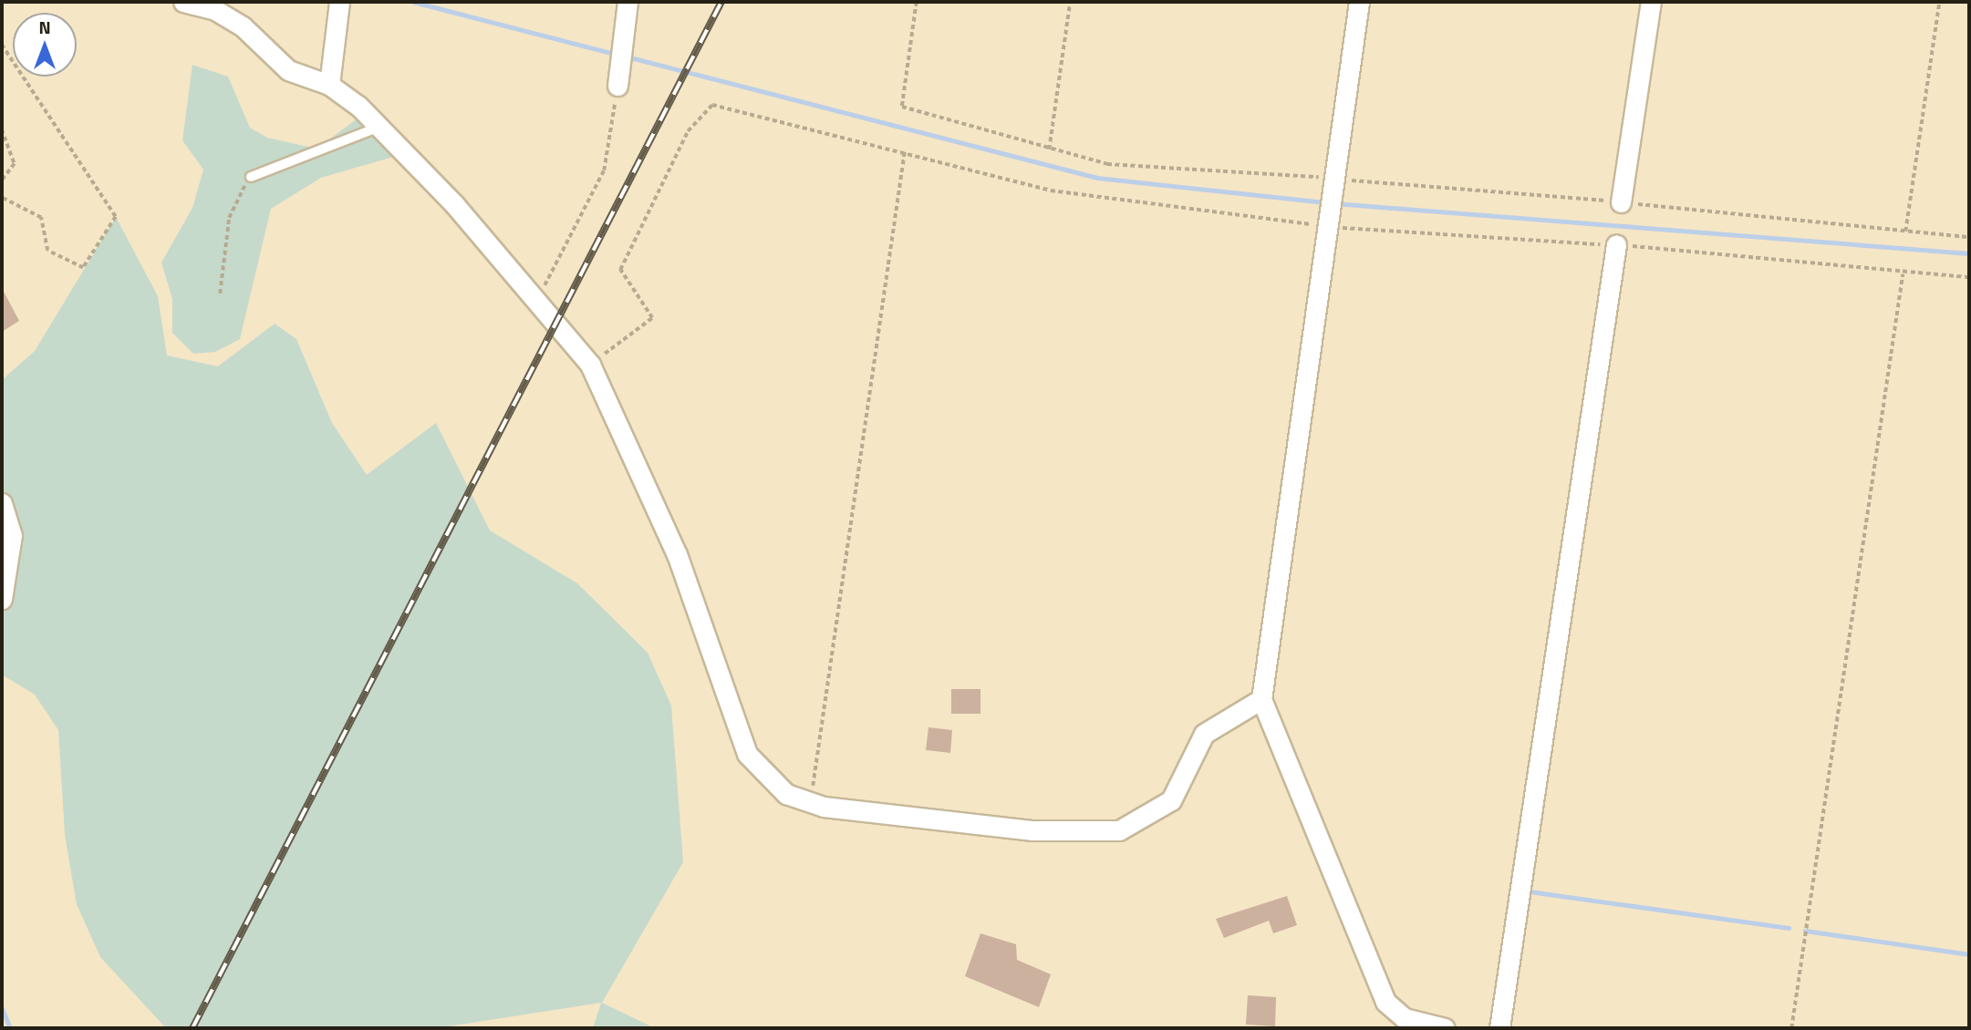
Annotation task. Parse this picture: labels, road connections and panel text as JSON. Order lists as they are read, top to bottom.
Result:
{
  "north": "top"
}
